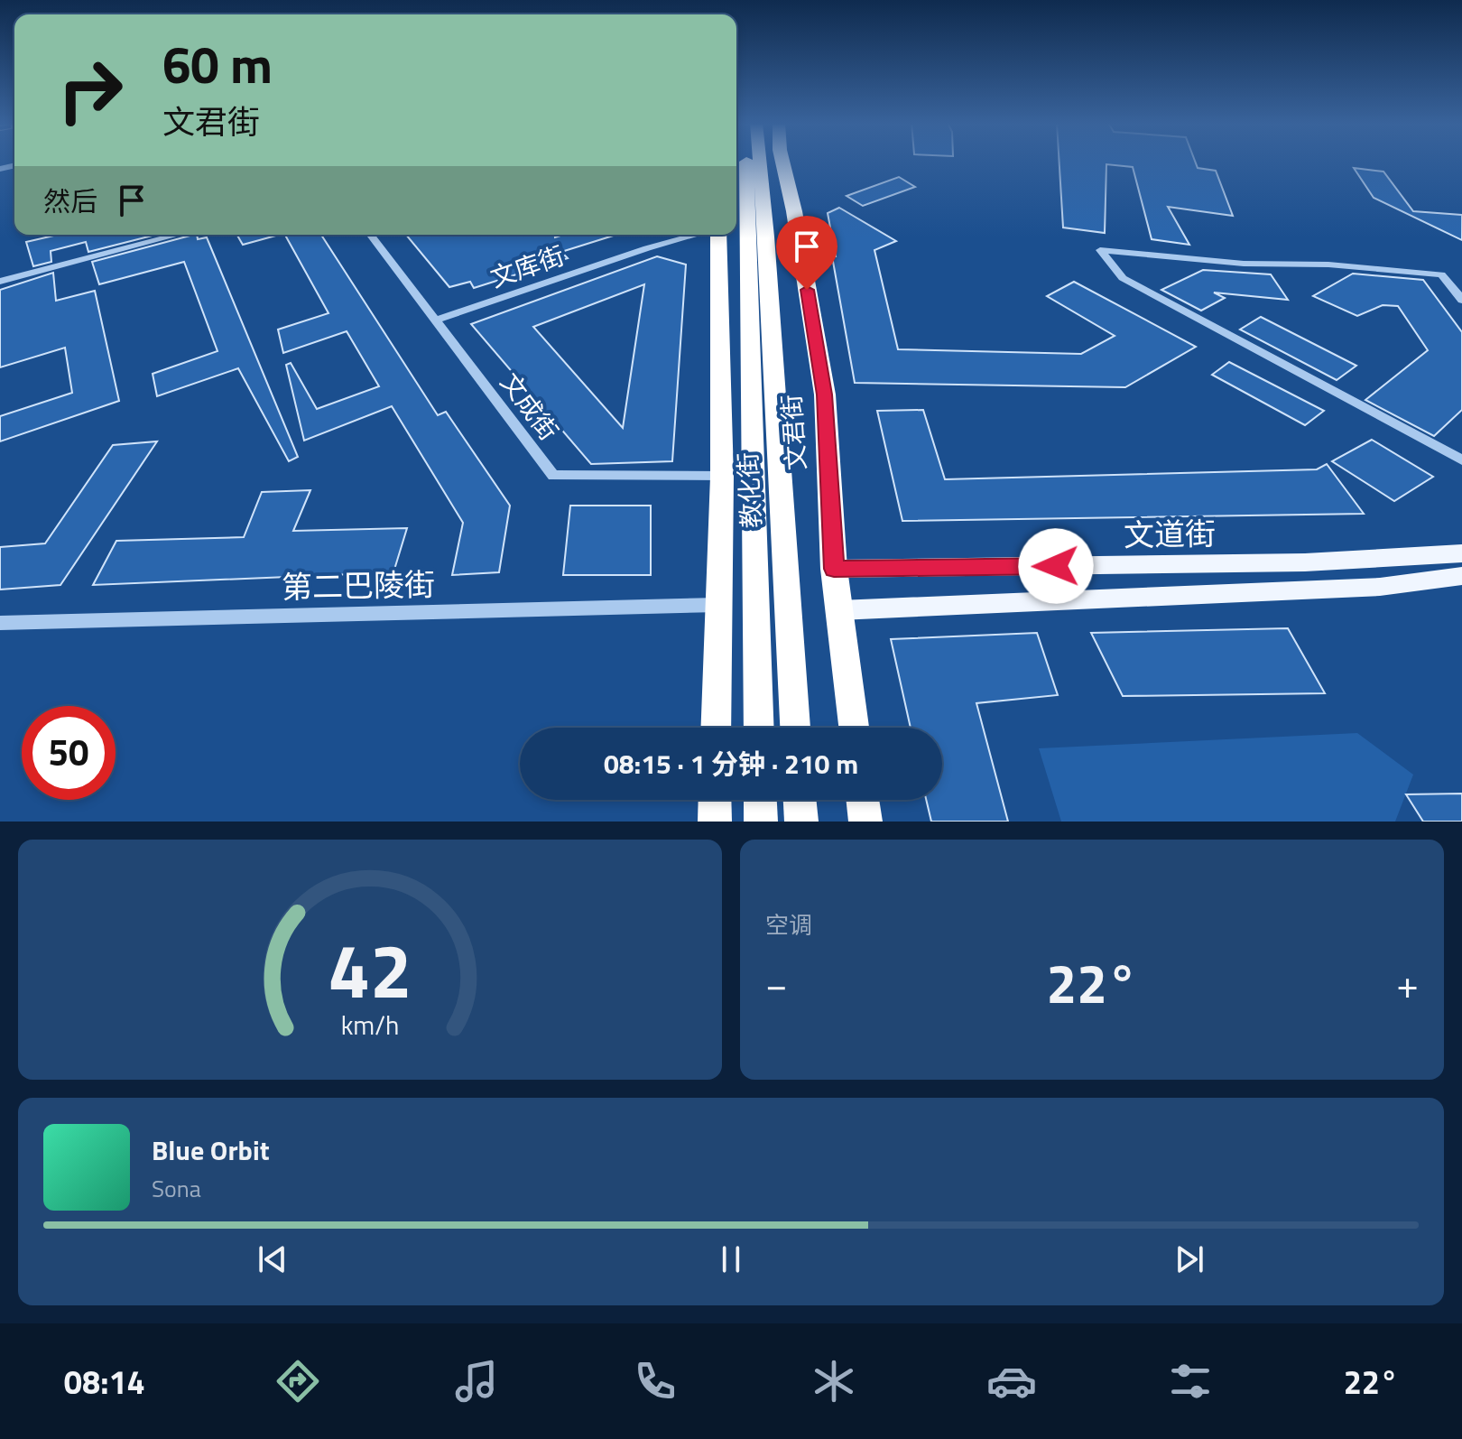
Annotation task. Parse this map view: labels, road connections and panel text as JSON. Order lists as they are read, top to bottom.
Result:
{
  "streets": {
    "highway": ["文君街", "教化街"],
    "main road": ["文道街"],
    "street": ["文库街", "文成街", "第二巴陵街"]
  },
  "crossings": [
    ["文库街", "文成街"],
    ["文君街", "文道街"]
  ],
  "page": {
    "turn": ["60 m", "文君街"],
    "then": "然后",
    "limit": "50",
    "trip": "08:15 · 1 分钟 · 210 m",
    "tile": "空调",
    "heat": ["−", "22°", "+"],
    "song": ["Blue Orbit", "Sona"],
    "tabs": ["08:14", "22°"],
    "gauge": ["42", "km/h"]
  }
}
